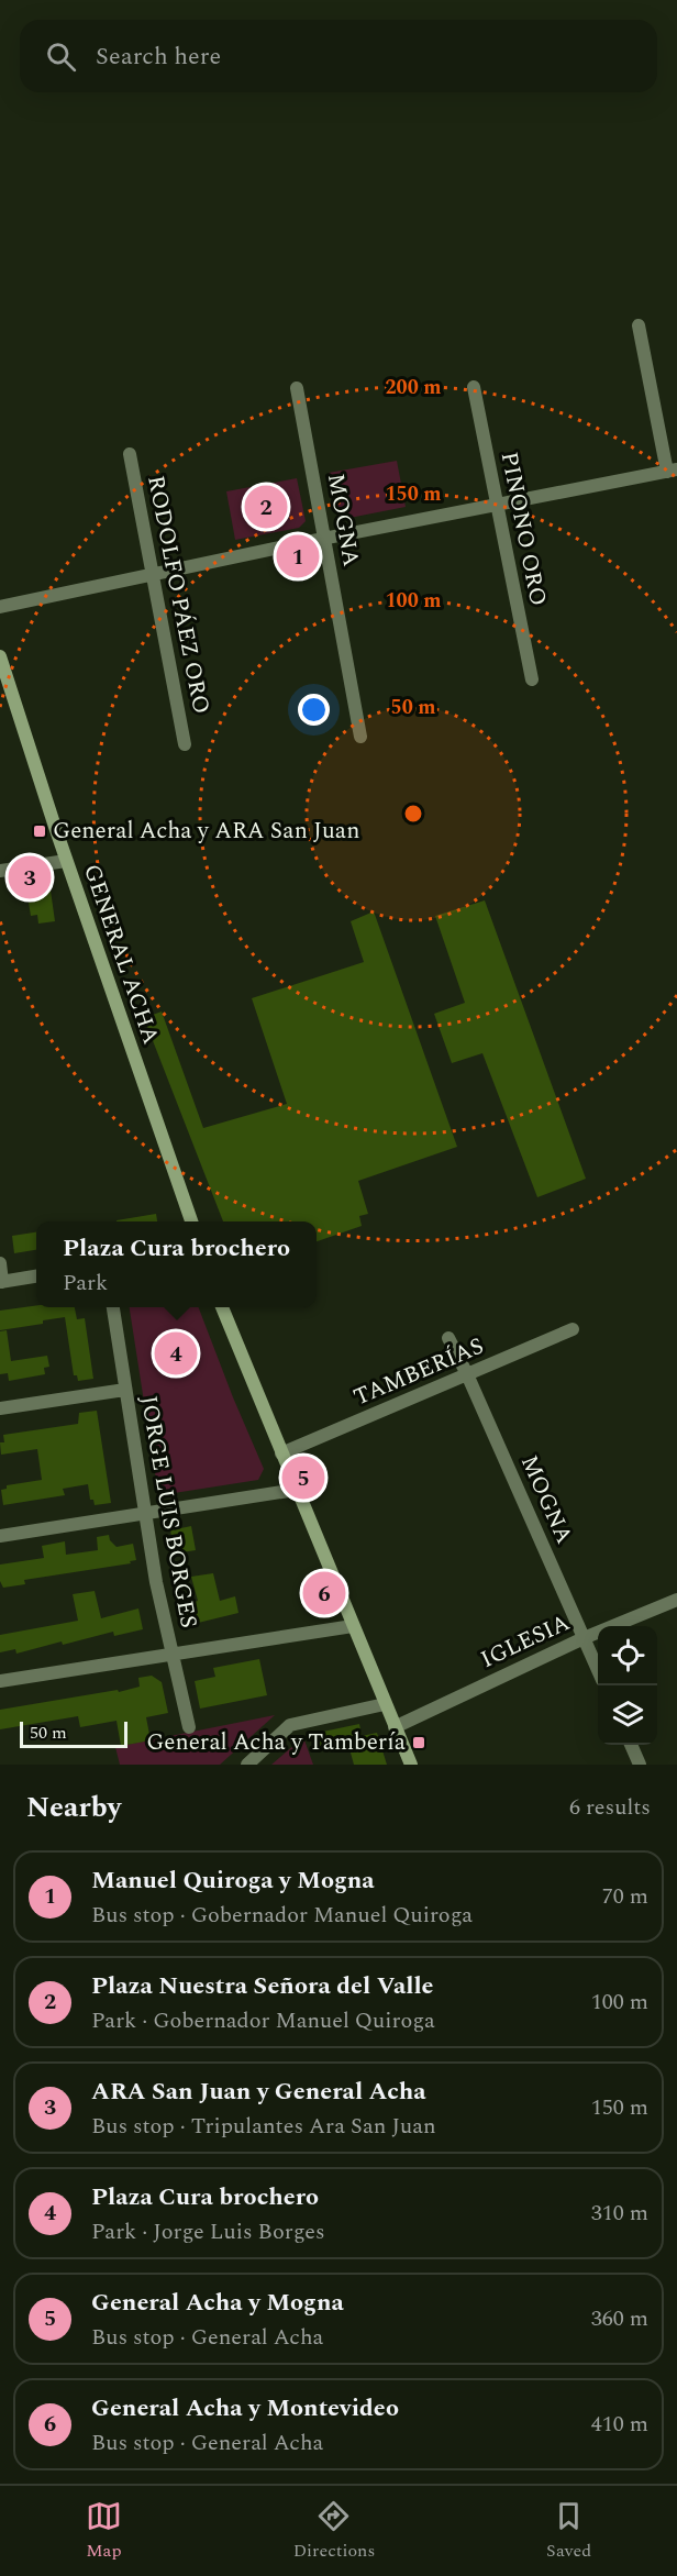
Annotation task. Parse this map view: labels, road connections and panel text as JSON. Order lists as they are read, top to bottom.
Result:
{
  "streets": {
    "main road": ["GENERAL ACHA"],
    "street": [
      "MOGNA",
      "PINONO ORO",
      "RODOLFO PÁEZ ORO",
      "TAMBERÍAS",
      "JORGE LUIS BORGES",
      "IGLESIA"
    ]
  },
  "crossings": [
    ["MOGNA", "TAMBERÍAS"],
    ["MOGNA", "IGLESIA"]
  ],
  "places": {
    "transit": ["General Acha y ARA San Juan", "General Acha y Tambería"]
  },
  "scale_bar": "50 m",
  "page": {
    "search": "Search here",
    "pins": [
      "2",
      "1",
      "3",
      "4",
      "5",
      "6"
    ],
    "popup": ["Plaza Cura brochero", "Park"],
    "scale": "50 m",
    "heading": ["Nearby", "6 results"],
    "list": [
      {
        "mark": "1",
        "name": "Manuel Quiroga y Mogna",
        "note": "Bus stop · Gobernador Manuel Quiroga",
        "value": "70 m"
      },
      {
        "mark": "2",
        "name": "Plaza Nuestra Señora del Valle",
        "note": "Park · Gobernador Manuel Quiroga",
        "value": "100 m"
      },
      {
        "mark": "3",
        "name": "ARA San Juan y General Acha",
        "note": "Bus stop · Tripulantes Ara San Juan",
        "value": "150 m"
      },
      {
        "mark": "4",
        "name": "Plaza Cura brochero",
        "note": "Park · Jorge Luis Borges",
        "value": "310 m"
      },
      {
        "mark": "5",
        "name": "General Acha y Mogna",
        "note": "Bus stop · General Acha",
        "value": "360 m"
      },
      {
        "mark": "6",
        "name": "General Acha y Montevideo",
        "note": "Bus stop · General Acha",
        "value": "410 m"
      }
    ],
    "nav": ["Map", "Directions", "Saved"]
  },
  "rings": [
    "200 m",
    "150 m",
    "100 m",
    "50 m"
  ]
}
